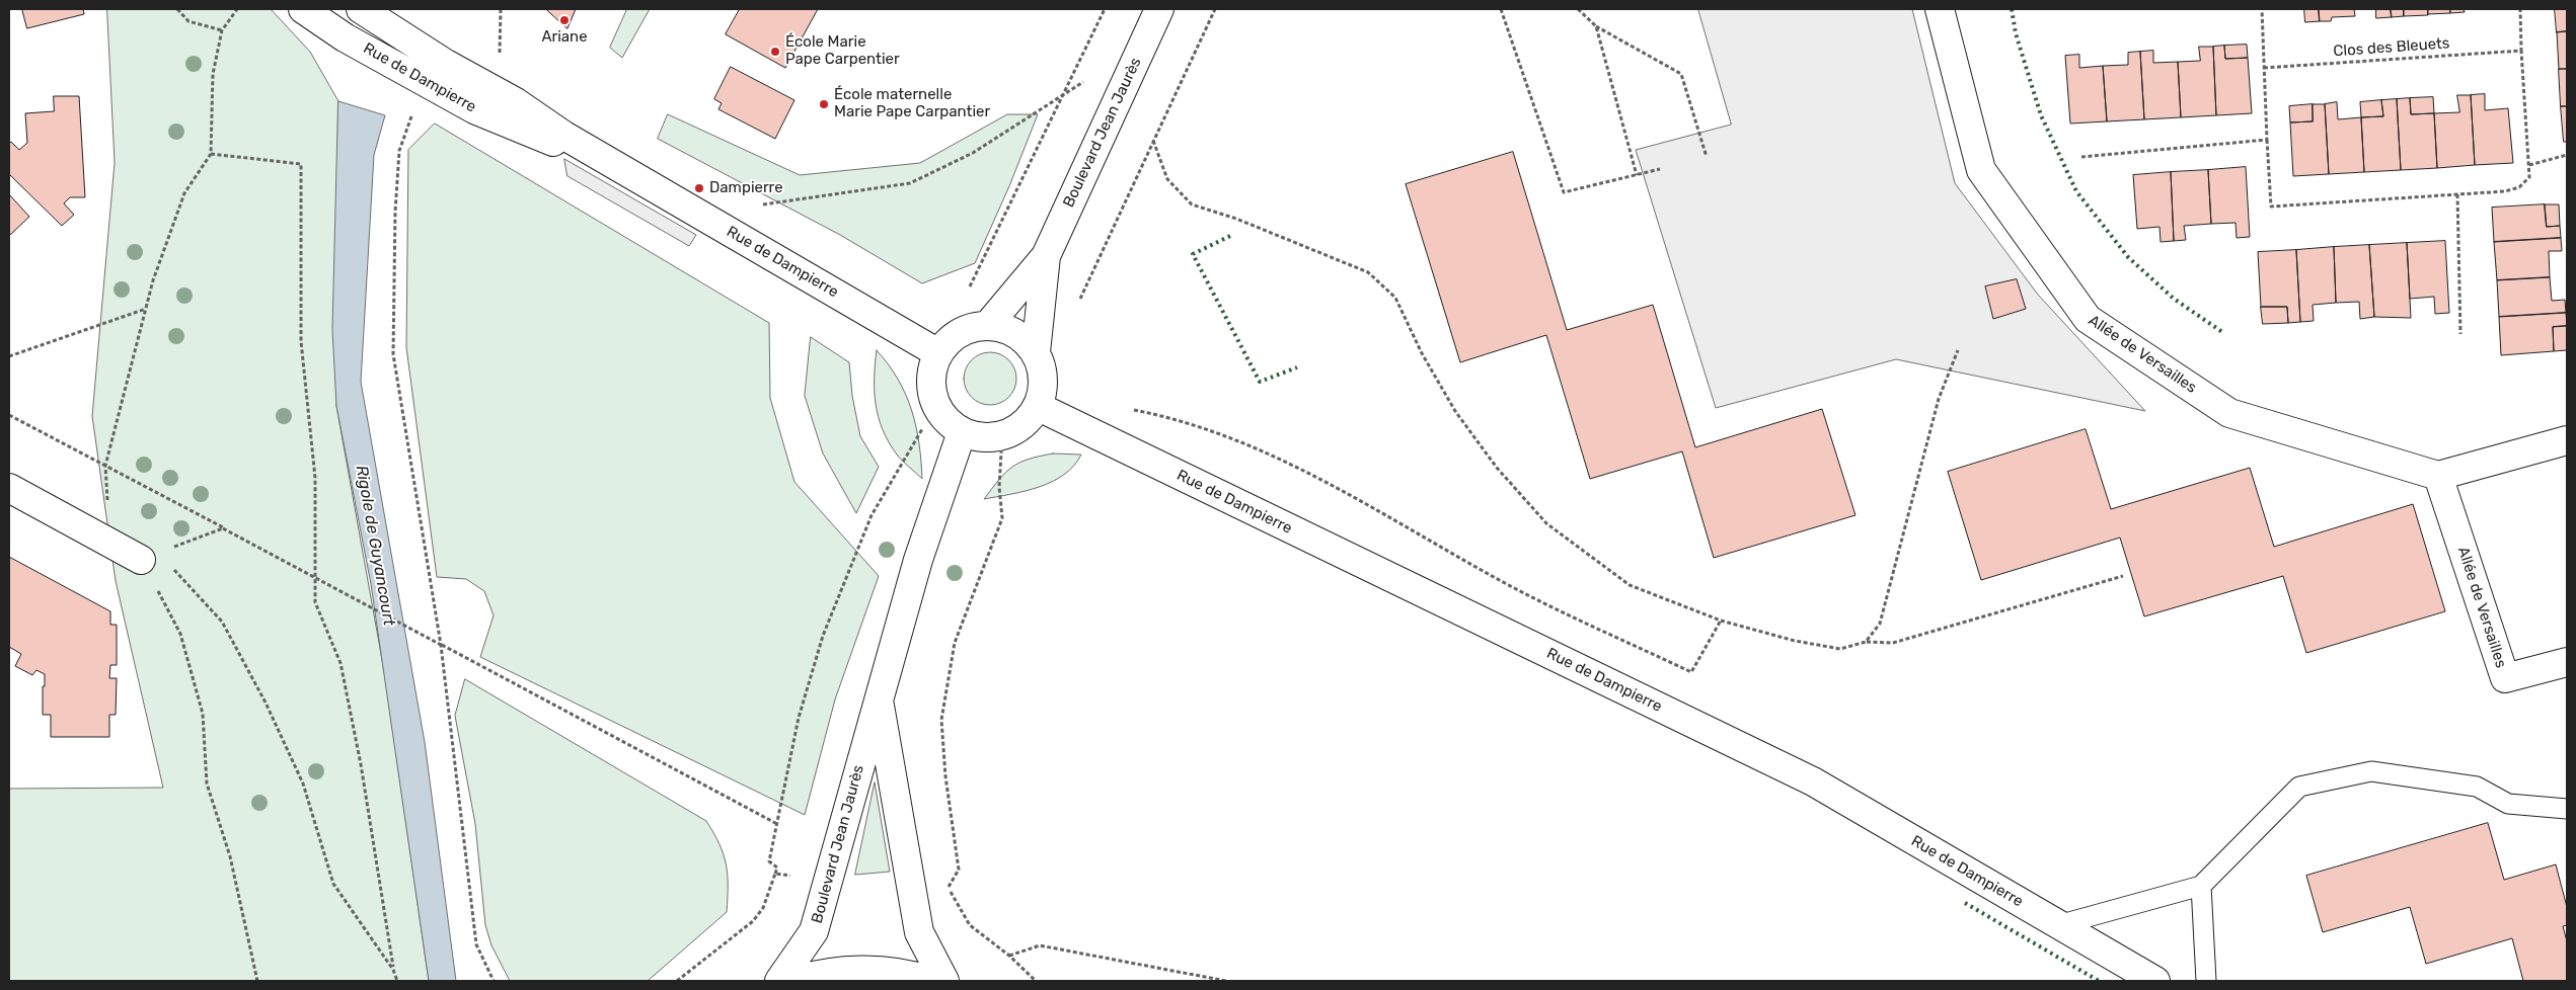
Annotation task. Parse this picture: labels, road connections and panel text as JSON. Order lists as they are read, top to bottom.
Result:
{
  "streets": {
    "street": ["Rue de Dampierre", "Boulevard Jean Jaurès", "Allée de Versailles"],
    "path": ["Clos des Bleuets"]
  },
  "crossings": [
    ["Rue de Dampierre", "Boulevard Jean Jaurès"]
  ],
  "water": ["Rigole de Guyancourt"],
  "places": [
    "Ariane",
    "École Marie Pape Carpentier",
    "École maternelle Marie Pape Carpantier",
    "Dampierre"
  ]
}
